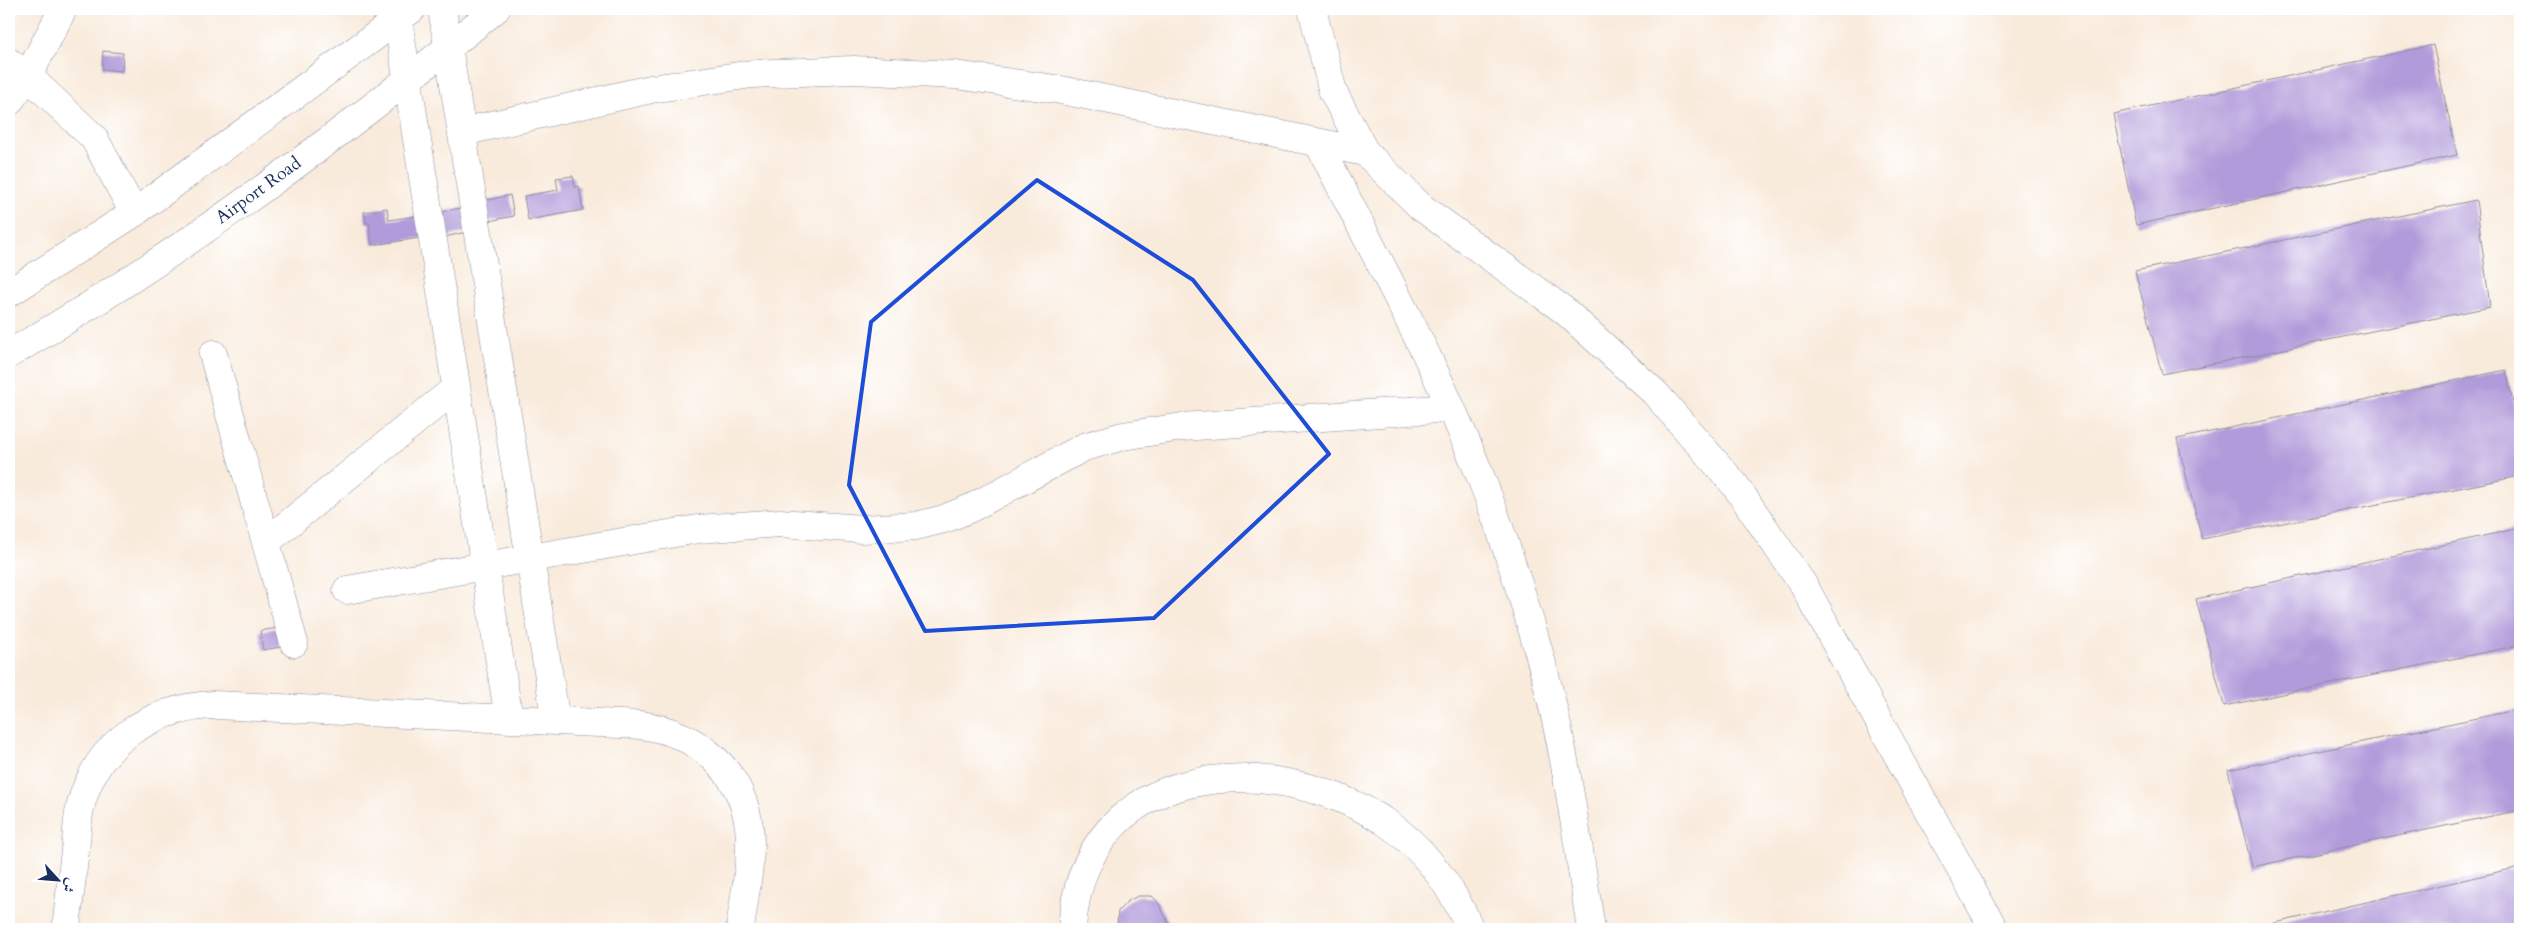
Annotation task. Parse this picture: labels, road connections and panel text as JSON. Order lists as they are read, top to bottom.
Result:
{
  "streets": {
    "main road": ["Airport Road"]
  },
  "north": "bottom right"
}
